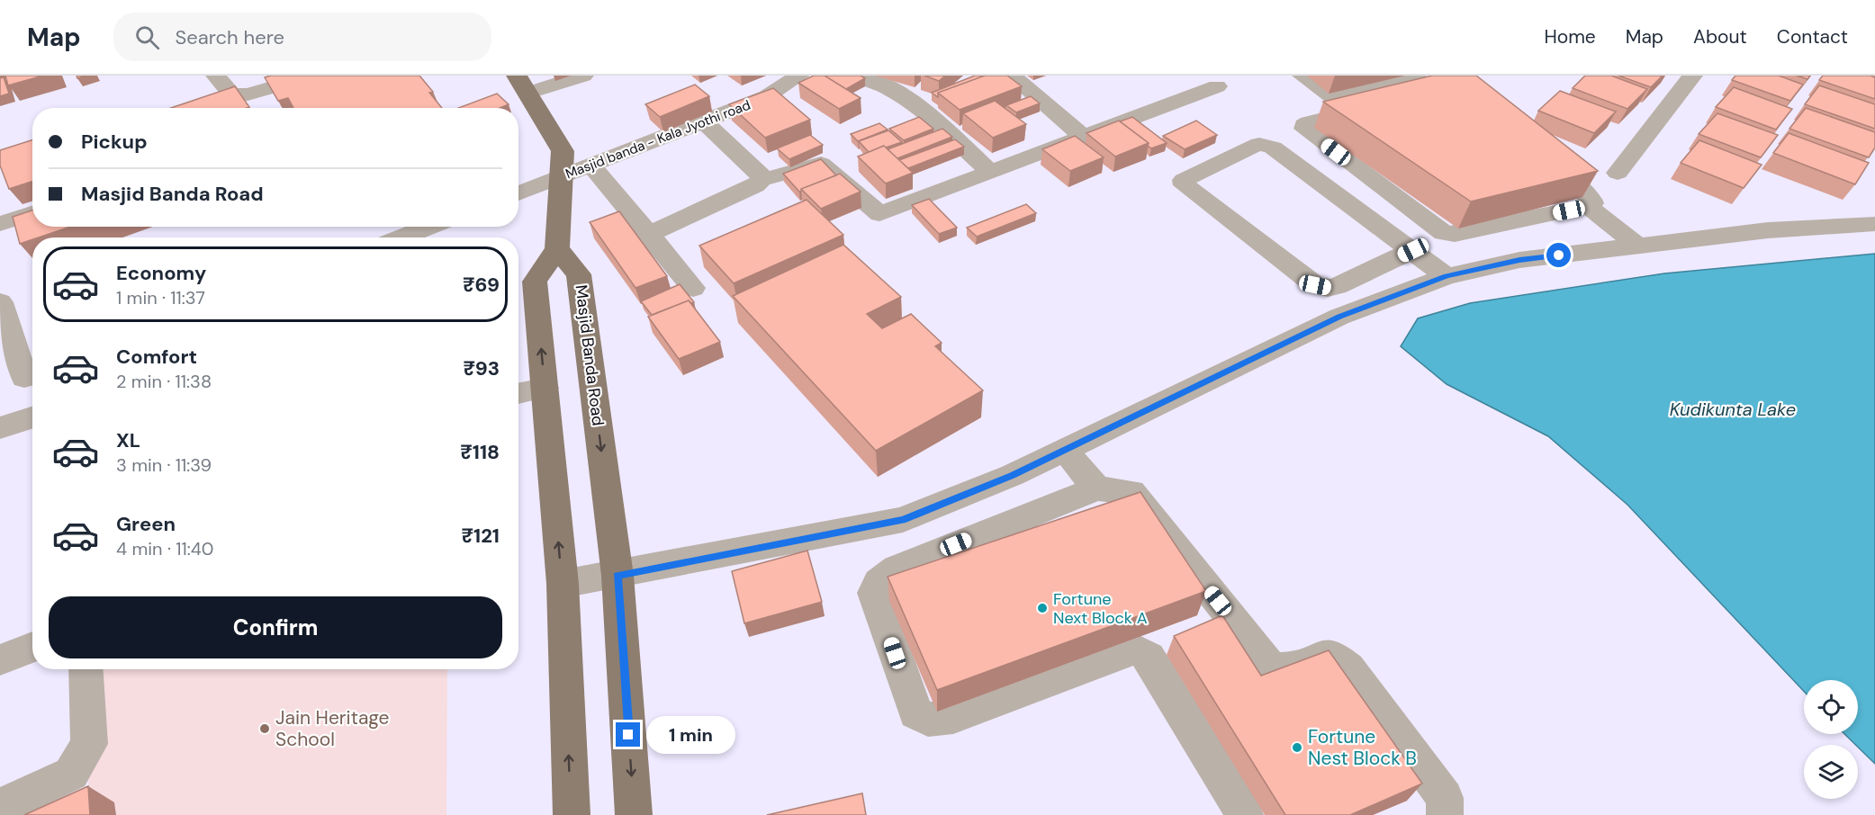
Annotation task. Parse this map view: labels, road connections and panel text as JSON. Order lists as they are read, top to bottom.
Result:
{
  "streets": {
    "main road": ["Masjid Banda Road"],
    "street": ["Masjid banda - Kala Jyothi road"]
  },
  "water": ["Kudikunta Lake"],
  "places": ["Fortune Next Block A", "Jain Heritage School", "Fortune Nest Block B"],
  "page": {
    "header": "Map",
    "search": "Search here",
    "nav": [
      "Home",
      "Map",
      "About",
      "Contact"
    ],
    "banner": ["Pickup", "Masjid Banda Road"],
    "list": [
      {
        "name": "Economy",
        "note": "1 min · 11:37",
        "value": "₹69"
      },
      {
        "name": "Comfort",
        "note": "2 min · 11:38",
        "value": "₹93"
      },
      {
        "name": "XL",
        "note": "3 min · 11:39",
        "value": "₹118"
      },
      {
        "name": "Green",
        "note": "4 min · 11:40",
        "value": "₹121"
      }
    ],
    "buttons": "Confirm",
    "bubble": "1 min"
  }
}
